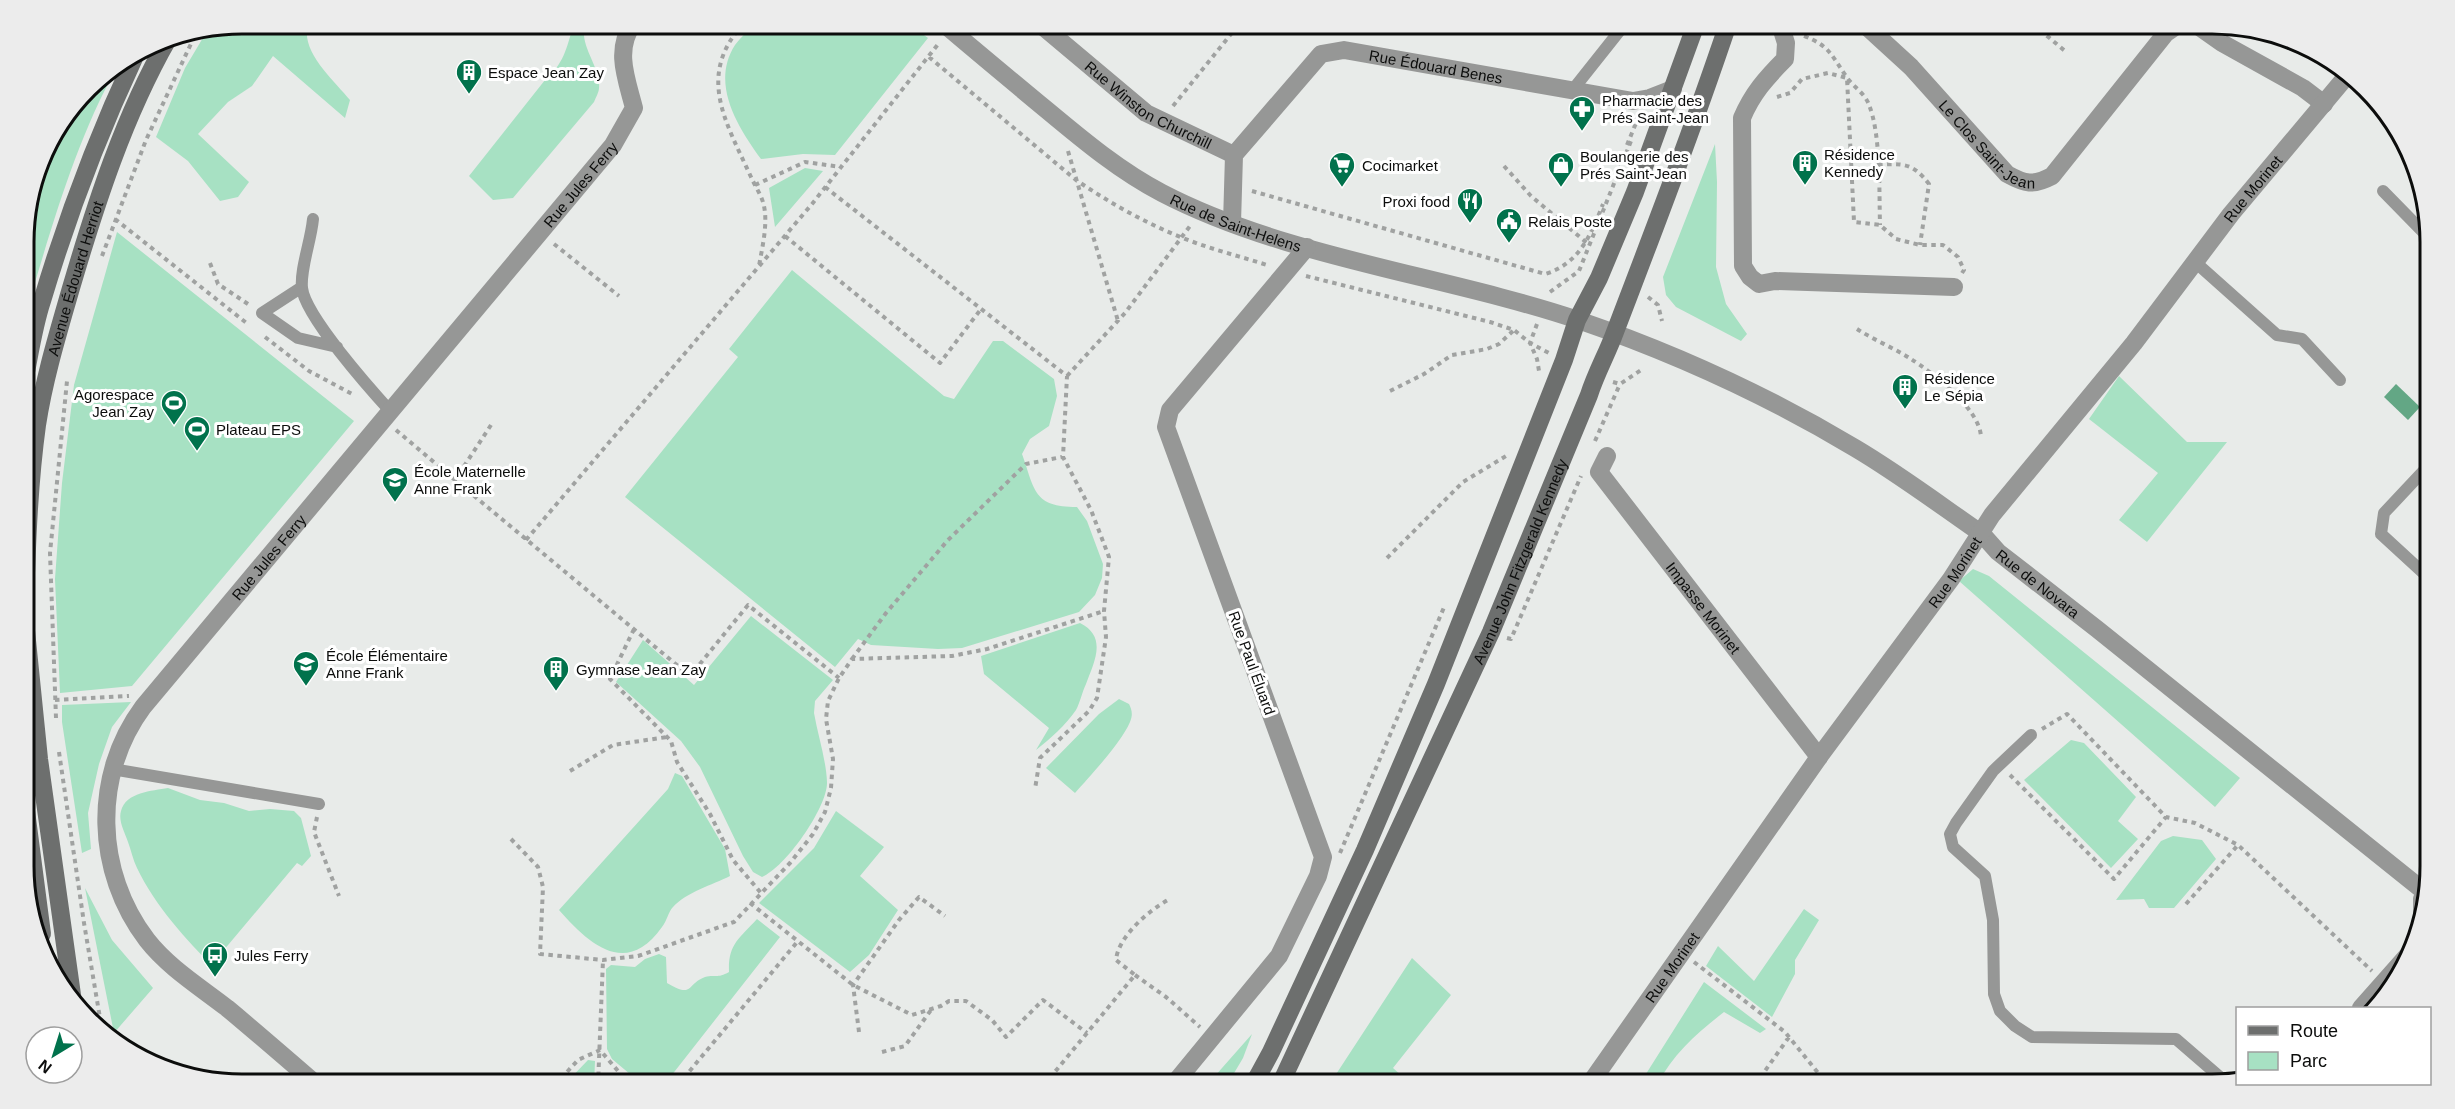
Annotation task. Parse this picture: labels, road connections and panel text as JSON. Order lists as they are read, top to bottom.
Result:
{
  "streets": {
    "main road": ["Avenue Édouard Herriot", "Avenue John Fitzgerald Kennedy"],
    "street": [
      "Rue Édouard Benes",
      "Rue Winston Churchill",
      "Le Clos Saint-Jean",
      "Rue Jules Ferry",
      "Rue Morinet",
      "Rue de Saint-Helens",
      "Rue de Novara",
      "Impasse Morinet",
      "Rue Paul Éluard"
    ]
  },
  "crossings": [
    ["Rue Édouard Benes", "Rue Winston Churchill"],
    ["Rue Édouard Benes", "Avenue John Fitzgerald Kennedy"],
    ["Rue Morinet", "Rue de Novara"],
    ["Rue Morinet", "Impasse Morinet"],
    ["Rue de Saint-Helens", "Avenue John Fitzgerald Kennedy"],
    ["Rue de Saint-Helens", "Rue de Novara"],
    ["Rue de Saint-Helens", "Rue Paul Éluard"],
    ["Avenue John Fitzgerald Kennedy", "Rue de Novara"]
  ],
  "places": {
    "building": [
      "Espace Jean Zay",
      "Résidence Kennedy",
      "Résidence Le Sépia",
      "Gymnase Jean Zay"
    ],
    "pharmacy": ["Pharmacie des Prés Saint-Jean"],
    "supermarket": ["Cocimarket"],
    "shop": ["Boulangerie des Prés Saint-Jean"],
    "restaurant": ["Proxi food"],
    "public building": ["Relais Poste"],
    "sports": ["Agorespace Jean Zay", "Plateau EPS"],
    "school or university": ["École Maternelle Anne Frank", "École Élémentaire Anne Frank"],
    "bus stop": ["Jules Ferry"]
  },
  "legend": ["Route", "Parc"],
  "north": "bottom left"
}
